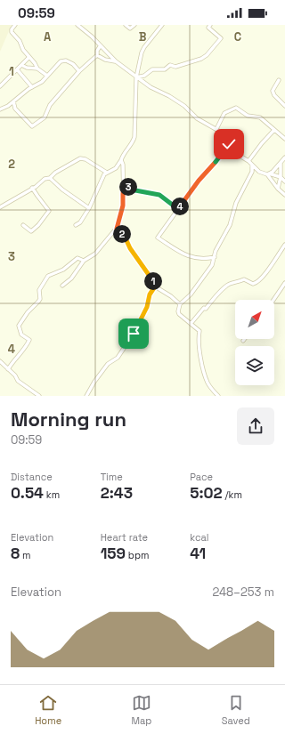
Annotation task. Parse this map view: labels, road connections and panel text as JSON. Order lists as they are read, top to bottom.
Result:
{
  "north": "top right",
  "page": {
    "status": "09:59",
    "pins": [
      "3",
      "4",
      "2",
      "1"
    ],
    "heading": ["Morning run", "09:59"],
    "stats": [
      ["Distance", "0.54 km"],
      ["Time", "2:43"],
      ["Pace", "5:02 /km"],
      ["Elevation", "8 m"],
      ["Heart rate", "159 bpm"],
      ["kcal", "41"]
    ],
    "chart": ["Elevation", "248–253 m"],
    "tabs": ["Home", "Map", "Saved"]
  },
  "grid": {
    "columns": ["A", "B", "C"],
    "rows": [
      "1",
      "2",
      "3",
      "4"
    ]
  }
}
